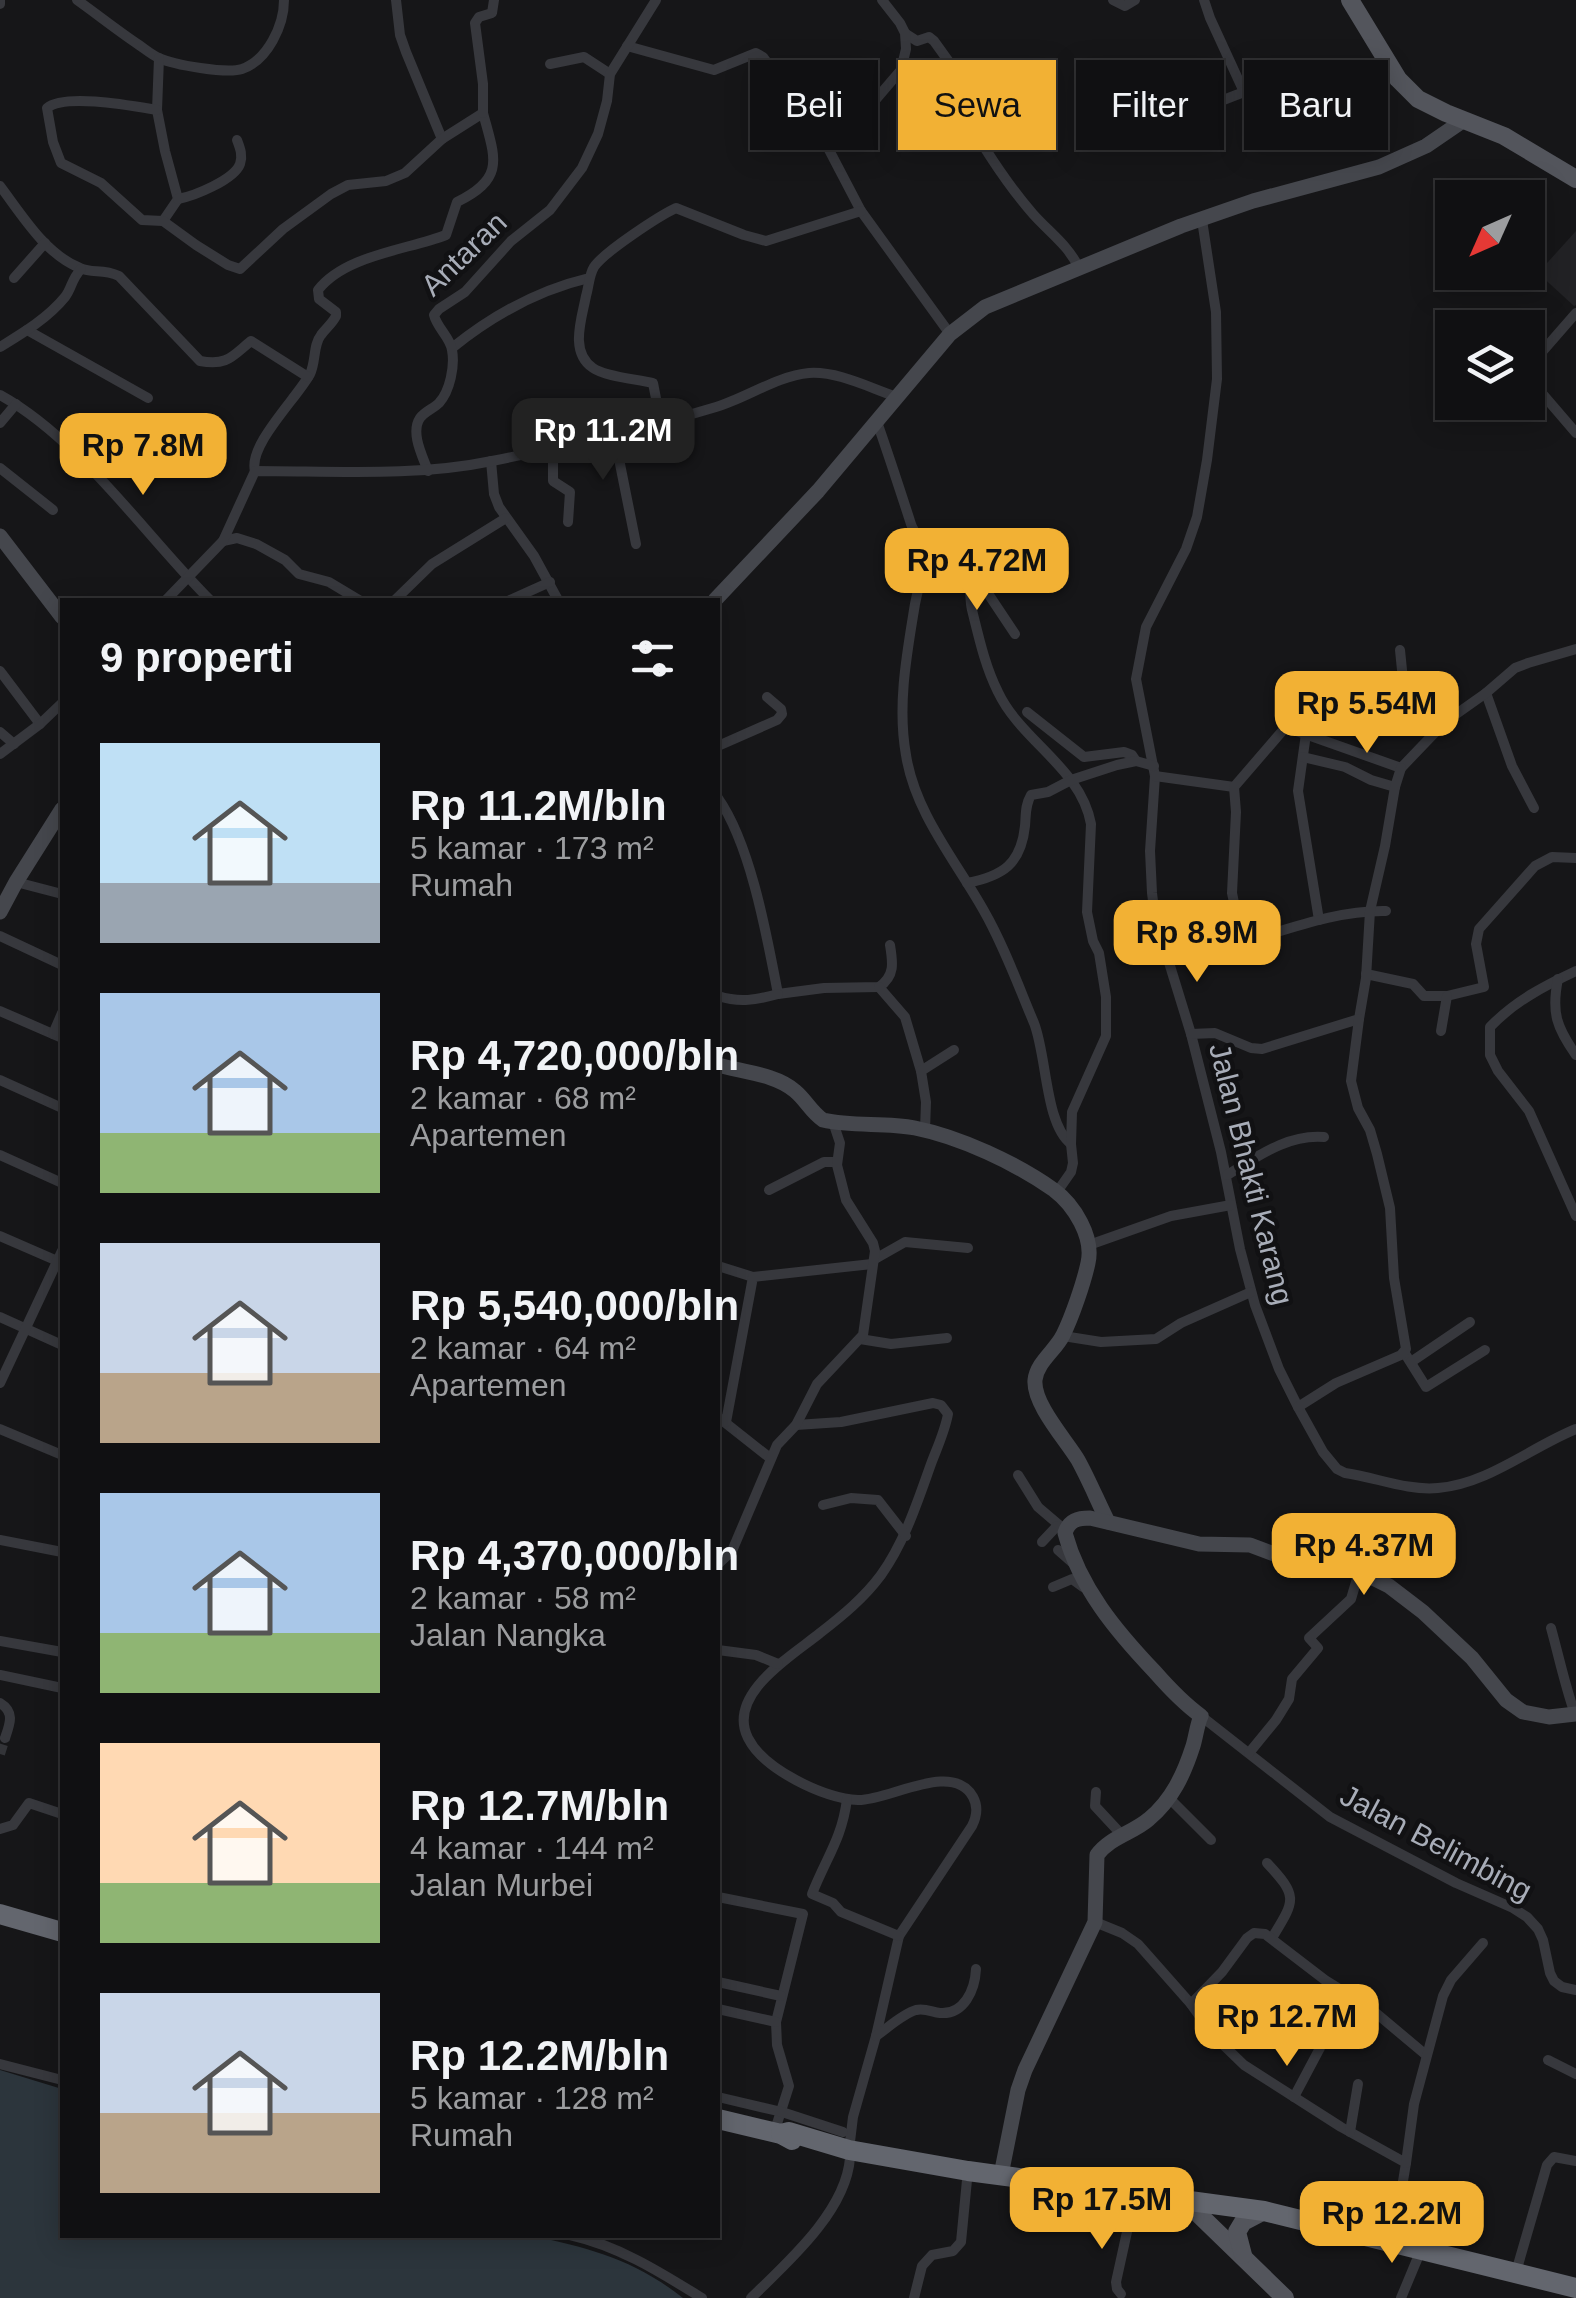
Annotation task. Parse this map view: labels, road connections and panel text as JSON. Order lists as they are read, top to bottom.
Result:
{
  "streets": {
    "street": ["Antaran", "Jalan Bhakti Karang", "Jalan Belimbing"]
  },
  "north": "bottom left",
  "page": {
    "chip": [
      "Beli",
      "Sewa",
      "Filter",
      "Baru"
    ],
    "price": [
      "Rp 11.2M",
      "Rp 7.8M",
      "Rp 4.72M",
      "Rp 5.54M",
      "Rp 8.9M",
      "Rp 4.37M",
      "Rp 12.7M",
      "Rp 17.5M",
      "Rp 12.2M"
    ],
    "heading": "9 properti",
    "list": [
      {
        "name": "Rp 11.2M/bln",
        "note": "5 kamar · 173 m² · Rumah"
      },
      {
        "name": "Rp 4,720,000/bln",
        "note": "2 kamar · 68 m² · Apartemen"
      },
      {
        "name": "Rp 5,540,000/bln",
        "note": "2 kamar · 64 m² · Apartemen"
      },
      {
        "name": "Rp 4,370,000/bln",
        "note": "2 kamar · 58 m² · Jalan Nangka"
      },
      {
        "name": "Rp 12.7M/bln",
        "note": "4 kamar · 144 m² · Jalan Murbei"
      },
      {
        "name": "Rp 12.2M/bln",
        "note": "5 kamar · 128 m² · Rumah"
      }
    ]
  }
}
